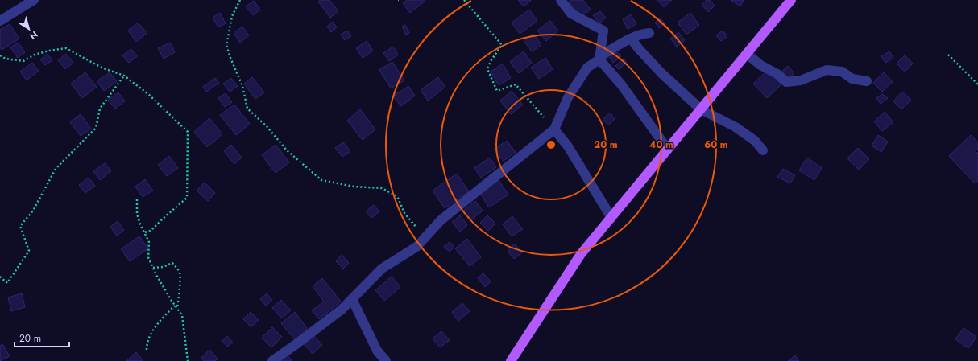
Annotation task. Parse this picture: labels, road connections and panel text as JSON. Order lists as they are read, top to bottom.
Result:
{
  "scale_bar": "20 m",
  "north": "bottom right",
  "rings": ["20 m", "40 m", "60 m"]
}
